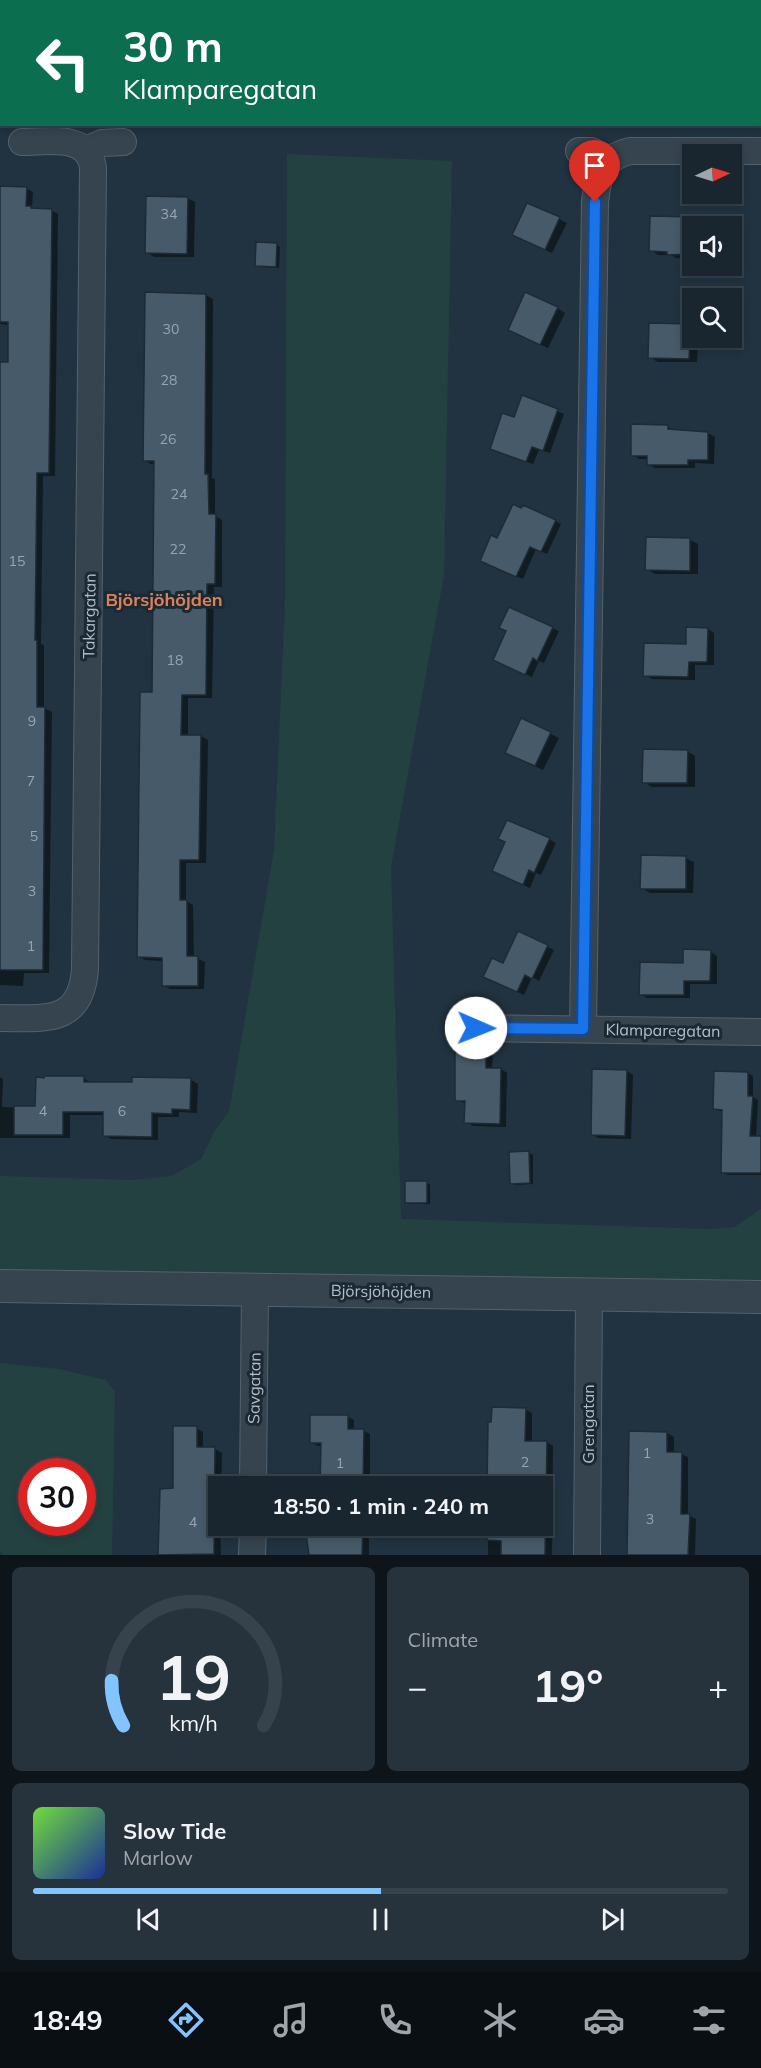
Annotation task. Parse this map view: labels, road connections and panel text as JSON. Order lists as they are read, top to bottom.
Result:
{
  "streets": {
    "street": [
      "Takargatan",
      "Klamparegatan",
      "Björsjöhöjden",
      "Savgatan",
      "Grengatan"
    ]
  },
  "crossings": [
    ["Björsjöhöjden", "Savgatan"],
    ["Björsjöhöjden", "Grengatan"]
  ],
  "districts": ["Björsjöhöjden"],
  "house_numbers": [
    "34",
    "30",
    "28",
    "26",
    "24",
    "22",
    "15",
    "18",
    "9",
    "7",
    "5",
    "3",
    "1",
    "4",
    "6",
    "1",
    "2",
    "1",
    "3",
    "4"
  ],
  "north": "right",
  "page": {
    "turn": ["30 m", "Klamparegatan"],
    "limit": "30",
    "trip": "18:50 · 1 min · 240 m",
    "tile": "Climate",
    "heat": ["−", "19°", "+"],
    "song": ["Slow Tide", "Marlow"],
    "tabs": "18:49",
    "gauge": ["19", "km/h"]
  }
}
